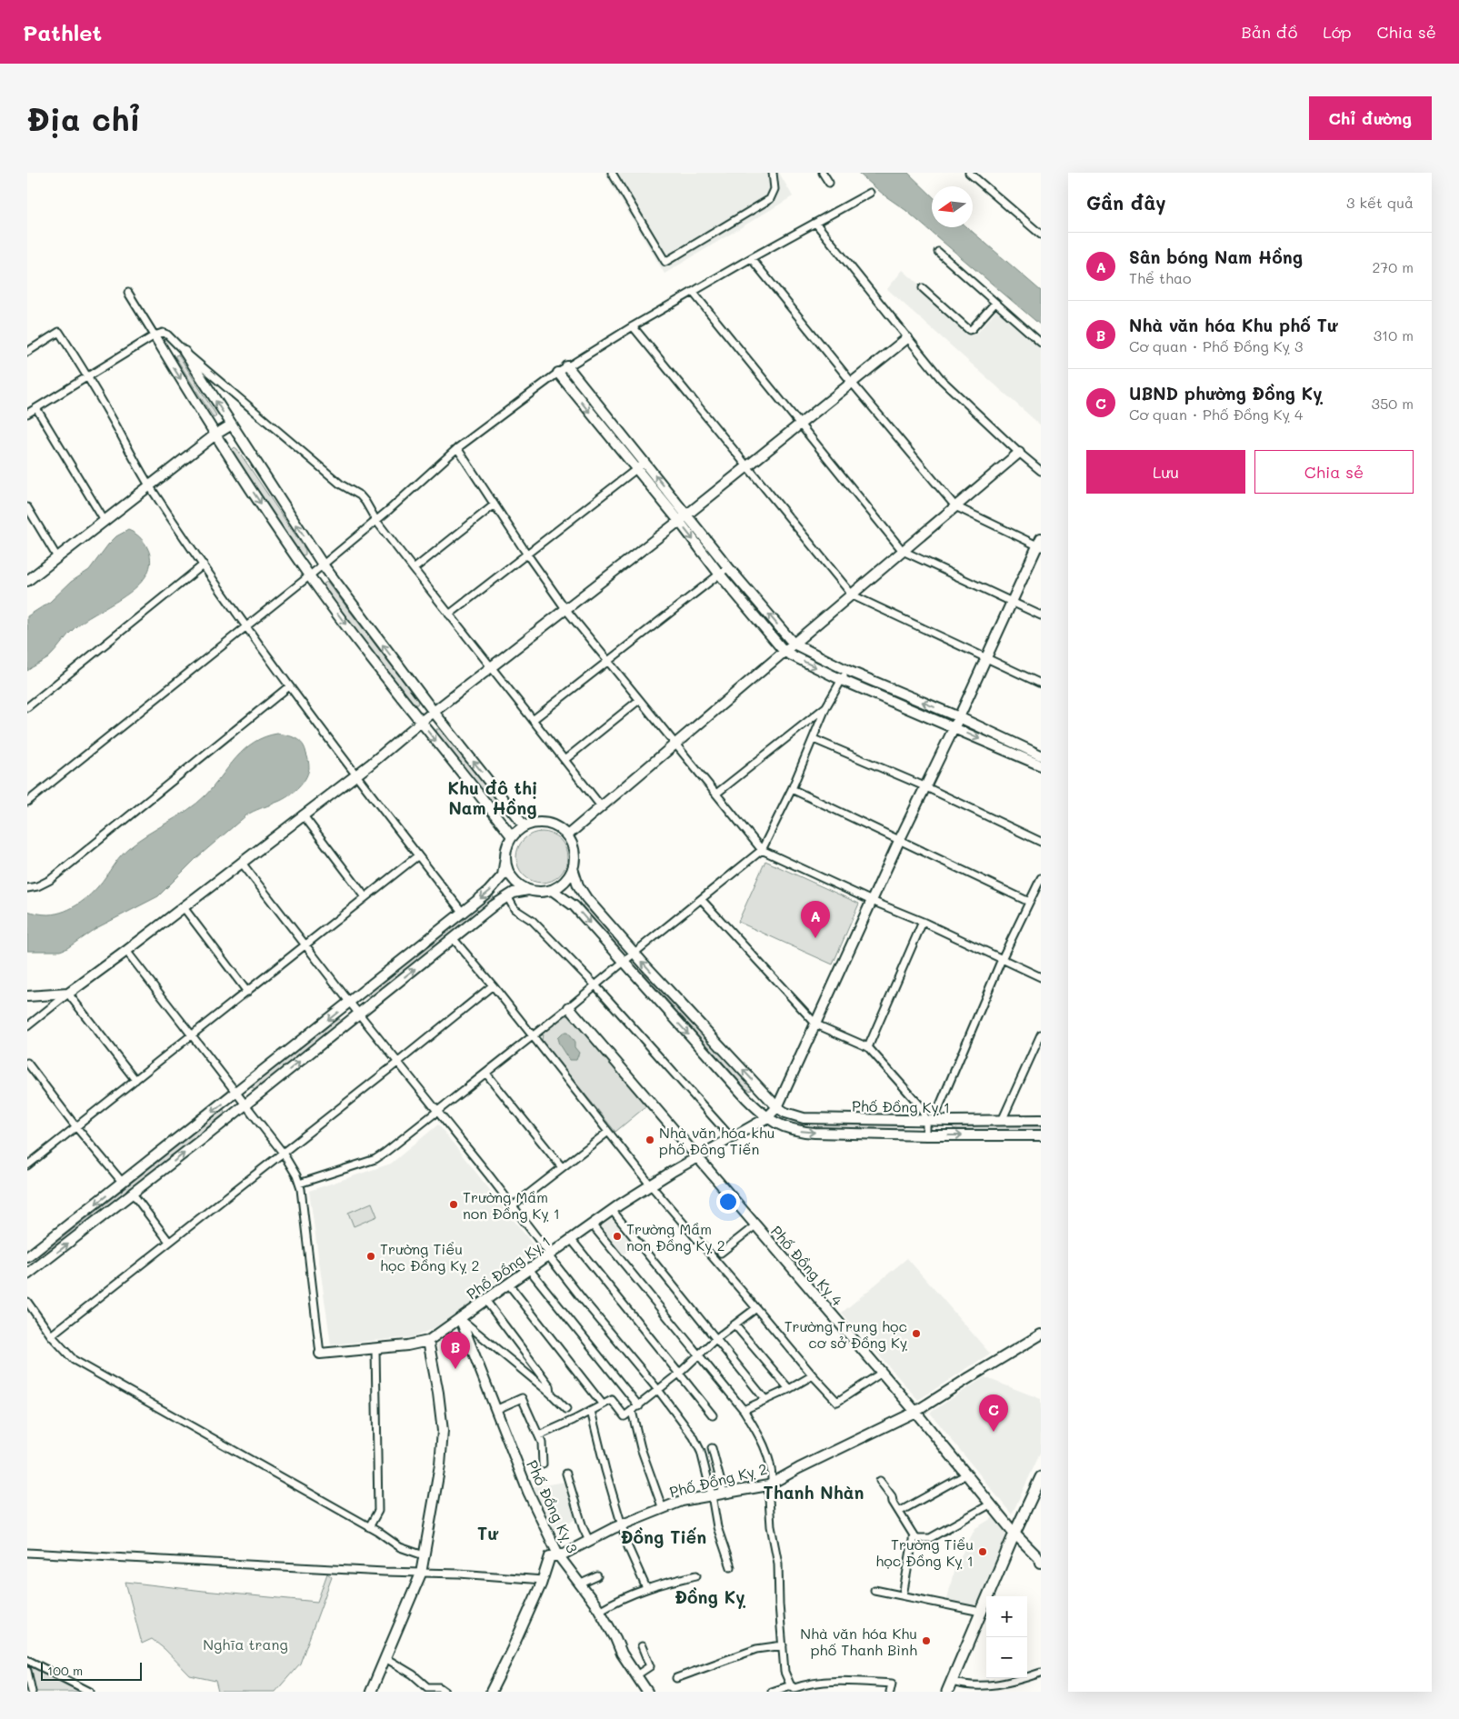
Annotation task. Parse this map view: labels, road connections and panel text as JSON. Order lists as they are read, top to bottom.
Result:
{
  "streets": {
    "street": [
      "Phố Đồng Kỵ 1",
      "Phố Đồng Kỵ 4",
      "Phố Đồng Kỵ 2",
      "Phố Đồng Kỵ 3"
    ]
  },
  "crossings": [
    ["Phố Đồng Kỵ 1", "Phố Đồng Kỵ 4"],
    ["Phố Đồng Kỵ 1", "Phố Đồng Kỵ 3"],
    ["Phố Đồng Kỵ 4", "Phố Đồng Kỵ 2"],
    ["Phố Đồng Kỵ 2", "Phố Đồng Kỵ 3"]
  ],
  "districts": [
    "Khu đô thị Nam Hồng",
    "Thanh Nhàn",
    "Tư",
    "Đồng Tiến",
    "Đồng Kỵ"
  ],
  "parks": ["Nghĩa trang"],
  "places": [
    "Nhà văn hóa khu phố Đông Tiến",
    "Trường Mầm non Đồng Kỵ 1",
    "Trường Mầm non Đồng Kỵ 2",
    "Trường Tiểu học Đồng Kỵ 2",
    "Trường Trung học cơ sở Đồng Kỵ",
    "Trường Tiểu học Đồng Kỵ 1",
    "Nhà văn hóa Khu phố Thanh Bình"
  ],
  "scale_bar": "100 m",
  "north": "left",
  "page": {
    "header": "Pathlet",
    "nav": ["Bản đồ", "Lớp", "Chia sẻ"],
    "buttons": [
      "Chỉ đường",
      ["Lưu", "Chia sẻ"]
    ],
    "title": "Địa chỉ",
    "heading": ["Gần đây", "3 kết quả"],
    "list": [
      {
        "mark": "A",
        "name": "Sân bóng Nam Hồng",
        "note": "Thể thao",
        "value": "270 m"
      },
      {
        "mark": "B",
        "name": "Nhà văn hóa Khu phố Tư",
        "note": "Cơ quan · Phố Đồng Kỵ 3",
        "value": "310 m"
      },
      {
        "mark": "C",
        "name": "UBND phường Đồng Kỵ",
        "note": "Cơ quan · Phố Đồng Kỵ 4",
        "value": "350 m"
      }
    ],
    "pins": ["A", "B", "C"],
    "map_buttons": ["+", "−"],
    "scale": "100 m"
  }
}
